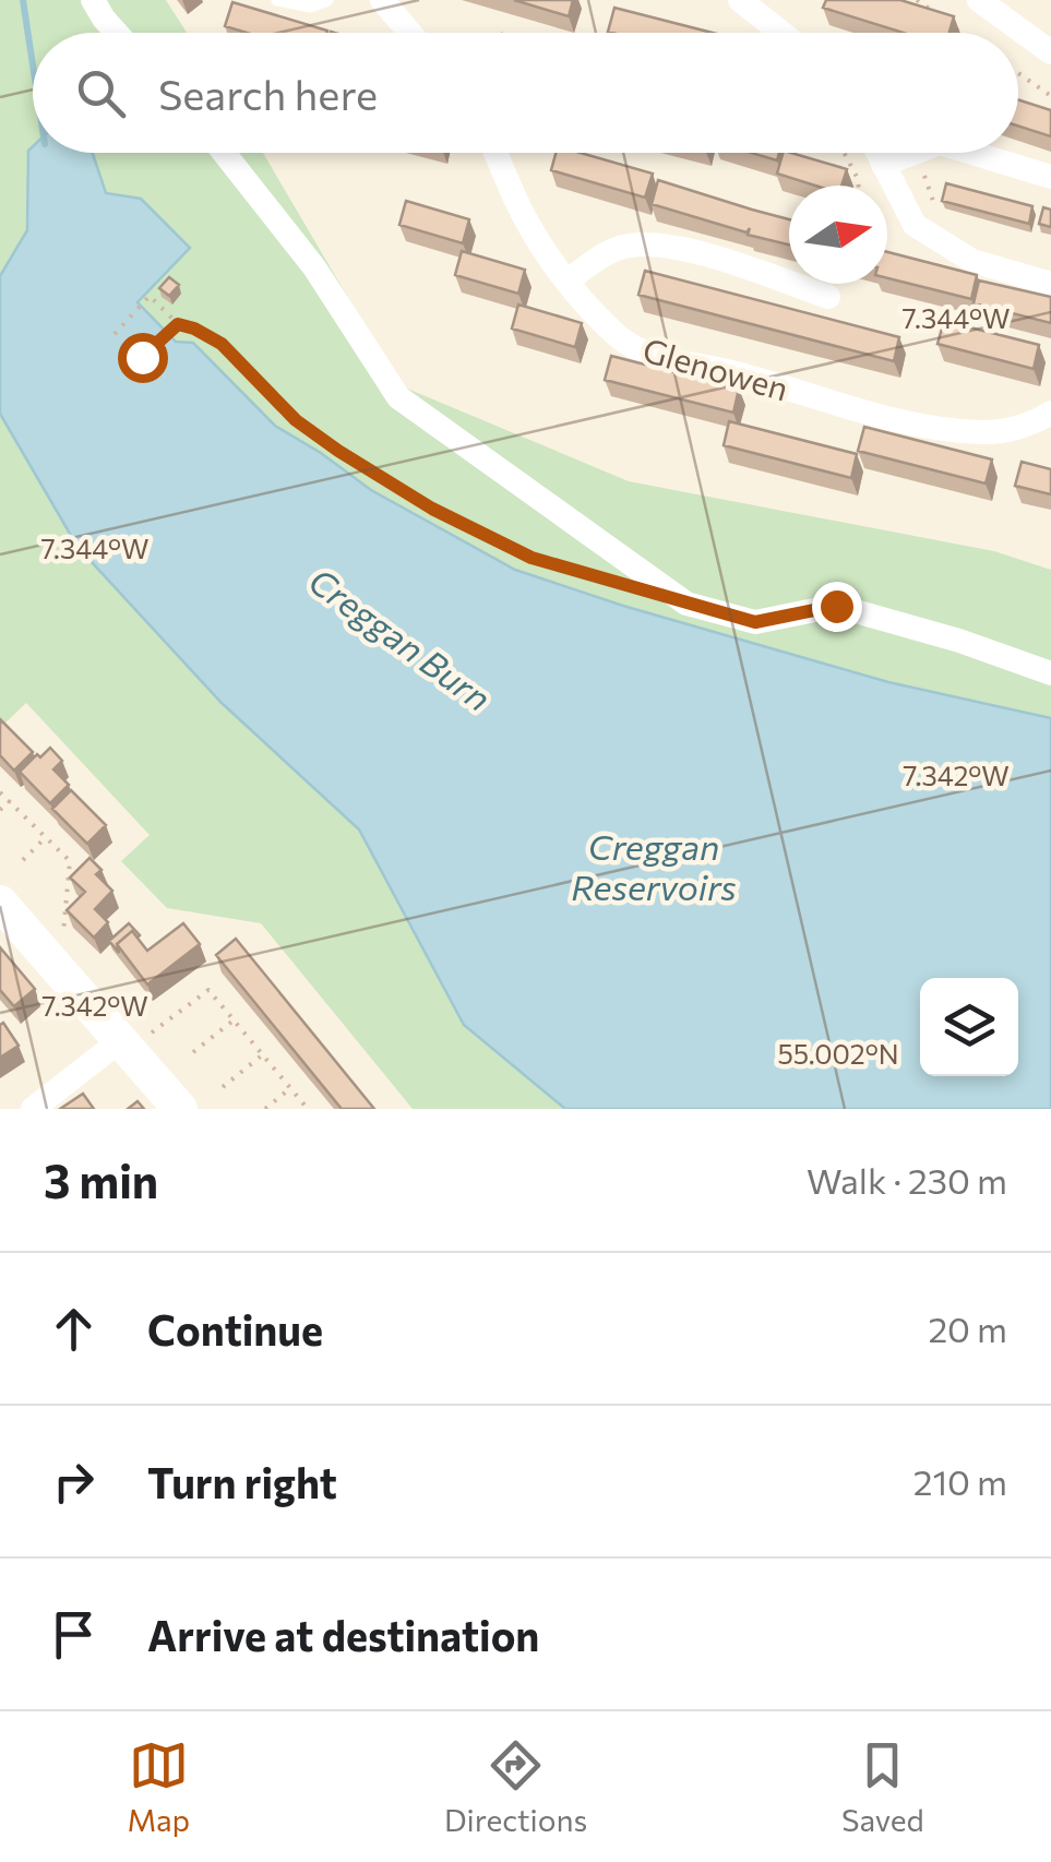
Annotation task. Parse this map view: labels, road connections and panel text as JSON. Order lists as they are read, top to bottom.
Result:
{
  "streets": {
    "street": ["Glenowen"]
  },
  "water": ["Creggan Burn", "Creggan Reservoirs"],
  "north": "right",
  "page": {
    "search": "Search here",
    "heading": ["3 min", "Walk · 230 m"],
    "list": [
      ["Continue", "20 m"],
      ["Turn right", "210 m"],
      "Arrive at destination"
    ],
    "nav": ["Map", "Directions", "Saved"]
  },
  "coordinates": ["7.344°W", "7.342°W", "55.002°N"]
}
